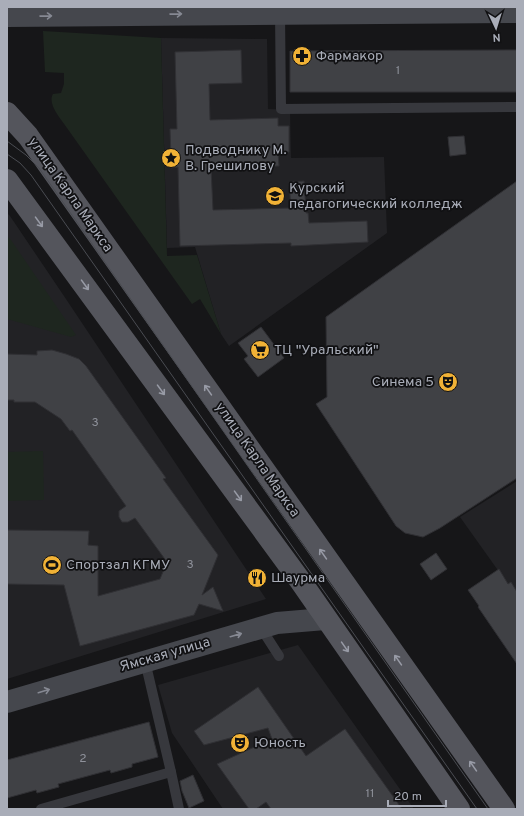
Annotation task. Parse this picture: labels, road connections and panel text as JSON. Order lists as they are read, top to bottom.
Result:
{
  "streets": {
    "main road": ["улица Карла Маркса", "Ямская улица"]
  },
  "one_way": ["Ямская улица"],
  "places": {
    "pharmacy": ["Фармакор"],
    "place": ["Подводнику М. В. Грешилову"],
    "school or university": ["Курский педагогический колледж"],
    "supermarket": ["ТЦ \"Уральский\""],
    "theatre": ["Синема 5", "Юность"],
    "sports": ["Спортзал КГМУ"],
    "restaurant": ["Шаурма"]
  },
  "house_numbers": [
    "1",
    "3",
    "3",
    "2",
    "11"
  ],
  "scale_bar": "20 m",
  "north": "bottom"
}
